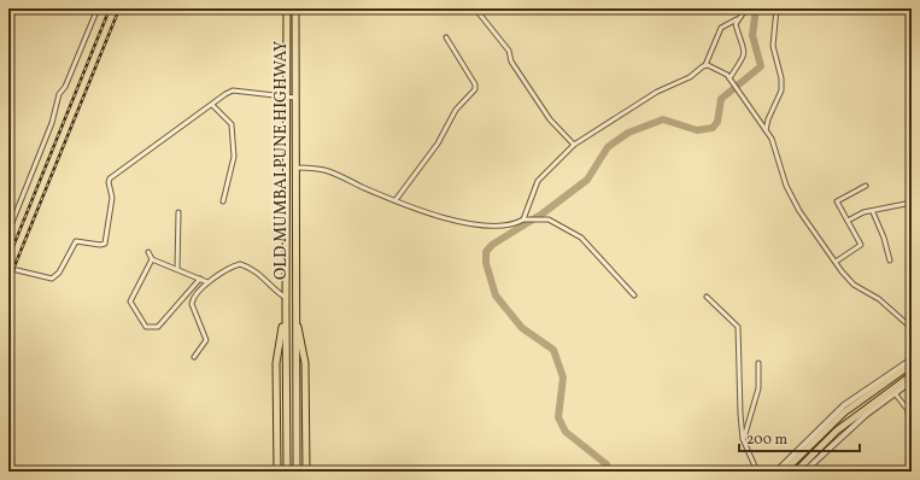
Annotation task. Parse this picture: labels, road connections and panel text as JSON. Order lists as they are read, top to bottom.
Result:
{
  "streets": {
    "highway": ["OLD MUMBAI PUNE HIGHWAY"]
  },
  "scale_bar": "200 m"
}
